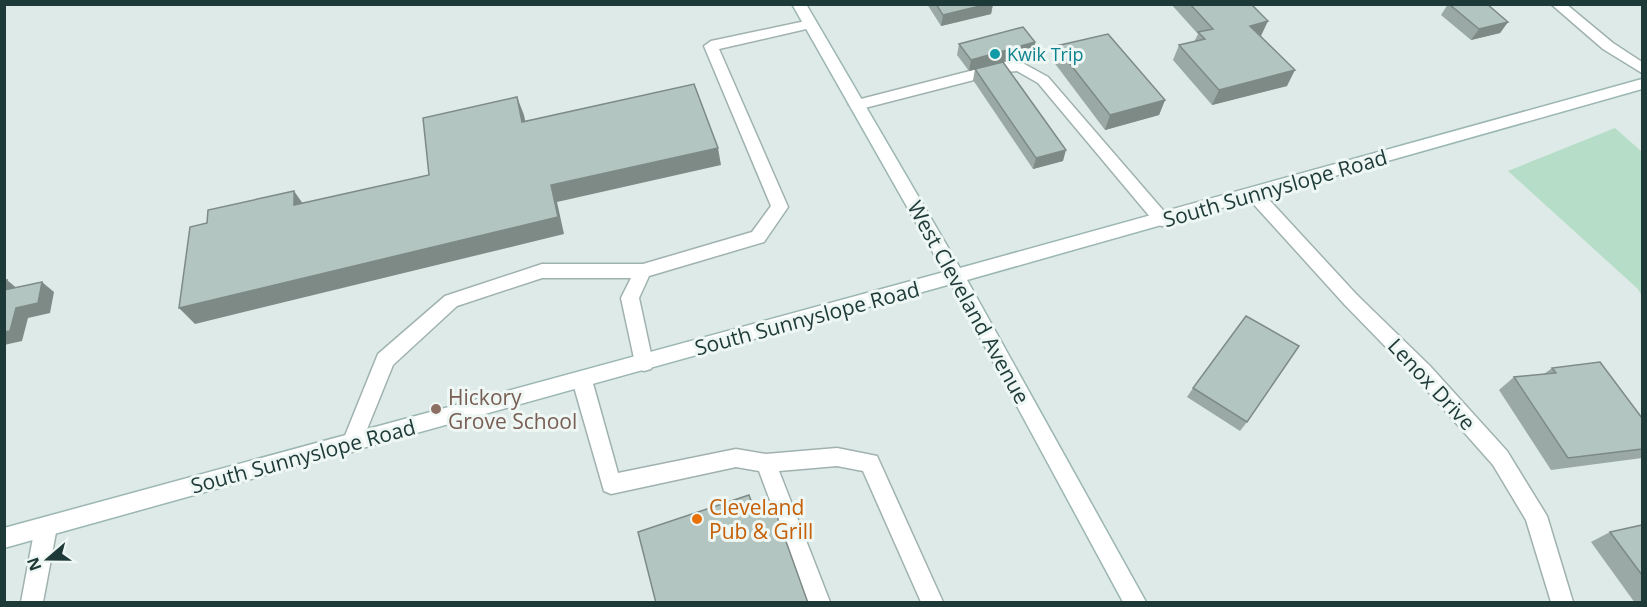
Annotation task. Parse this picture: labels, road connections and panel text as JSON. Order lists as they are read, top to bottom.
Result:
{
  "streets": {
    "street": ["South Sunnyslope Road", "West Cleveland Avenue", "Lenox Drive"]
  },
  "crossings": [
    ["South Sunnyslope Road", "West Cleveland Avenue"],
    ["South Sunnyslope Road", "Lenox Drive"]
  ],
  "places": ["Kwik Trip", "Hickory Grove School", "Cleveland Pub & Grill"],
  "north": "left"
}
